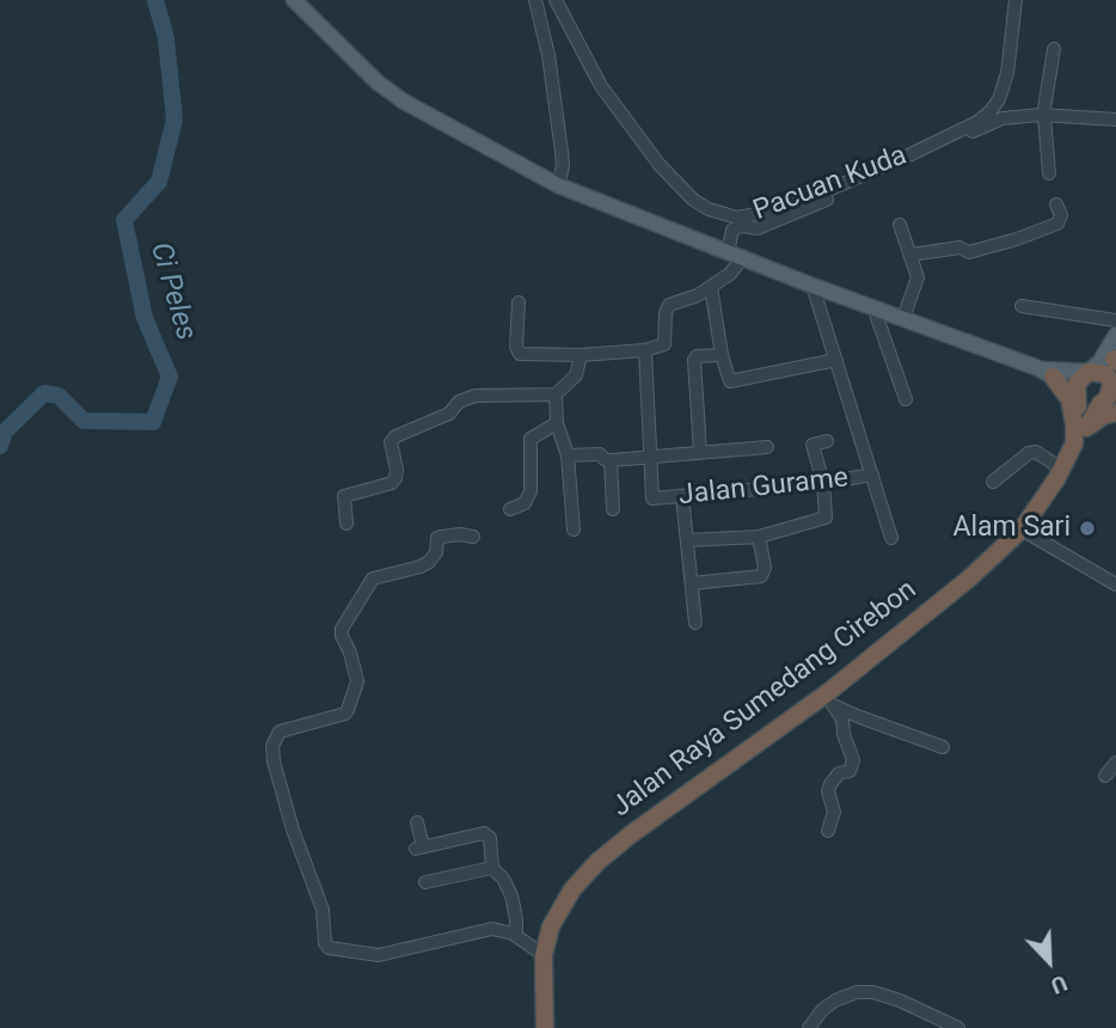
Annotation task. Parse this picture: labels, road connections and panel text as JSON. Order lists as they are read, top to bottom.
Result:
{
  "streets": {
    "highway": ["Jalan Raya Sumedang Cirebon"],
    "street": ["Pacuan Kuda", "Jalan Gurame"]
  },
  "water": ["Ci Peles"],
  "places": ["Alam Sari"],
  "north": "bottom right"
}
